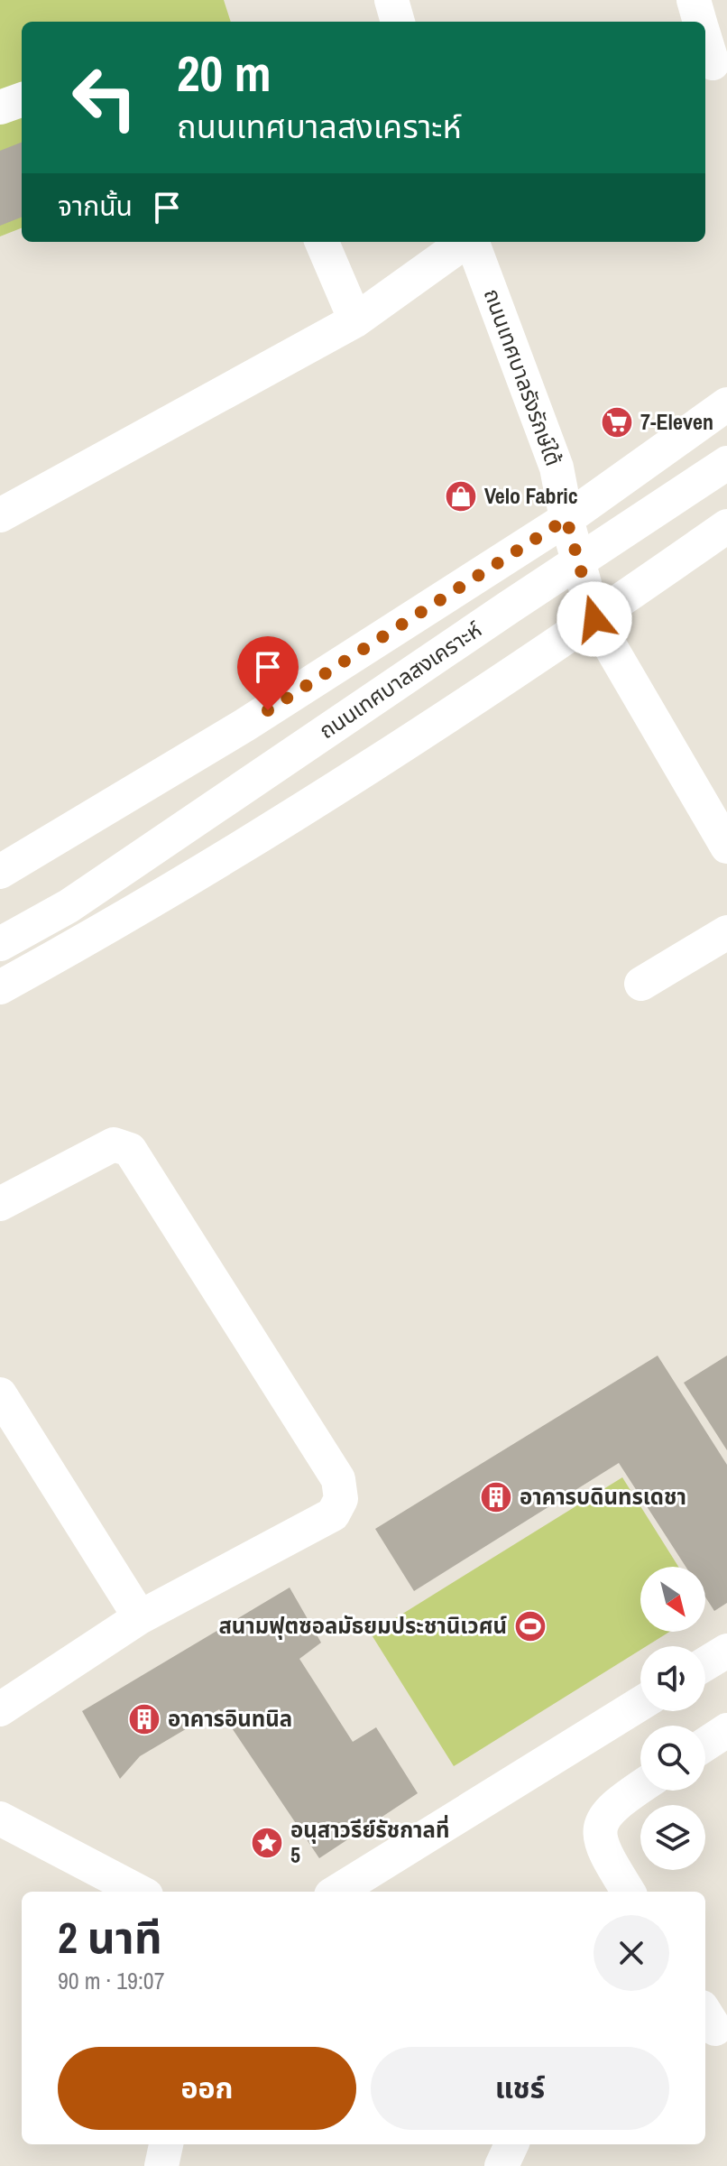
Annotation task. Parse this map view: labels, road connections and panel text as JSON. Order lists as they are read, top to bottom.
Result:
{
  "streets": {
    "street": ["ถนนเทศบาลรังรักษ์ใต้", "ถนนเทศบาลสงเคราะห์"]
  },
  "crossings": [
    ["ถนนเทศบาลรังรักษ์ใต้", "ถนนเทศบาลสงเคราะห์"]
  ],
  "places": {
    "supermarket": ["7-Eleven"],
    "shop": ["Velo Fabric"],
    "building": ["อาคารบดินทรเดชา", "อาคารอินทนิล"],
    "sports": ["สนามฟุตซอลมัธยมประชานิเวศน์"],
    "place": ["อนุสาวรีย์รัชกาลที่ 5"]
  },
  "north": "bottom right",
  "page": {
    "turn": ["20 m", "ถนนเทศบาลสงเคราะห์"],
    "then": "จากนั้น",
    "heading": ["2 นาที", "90 m · 19:07"],
    "buttons": ["ออก", "แชร์"]
  }
}
